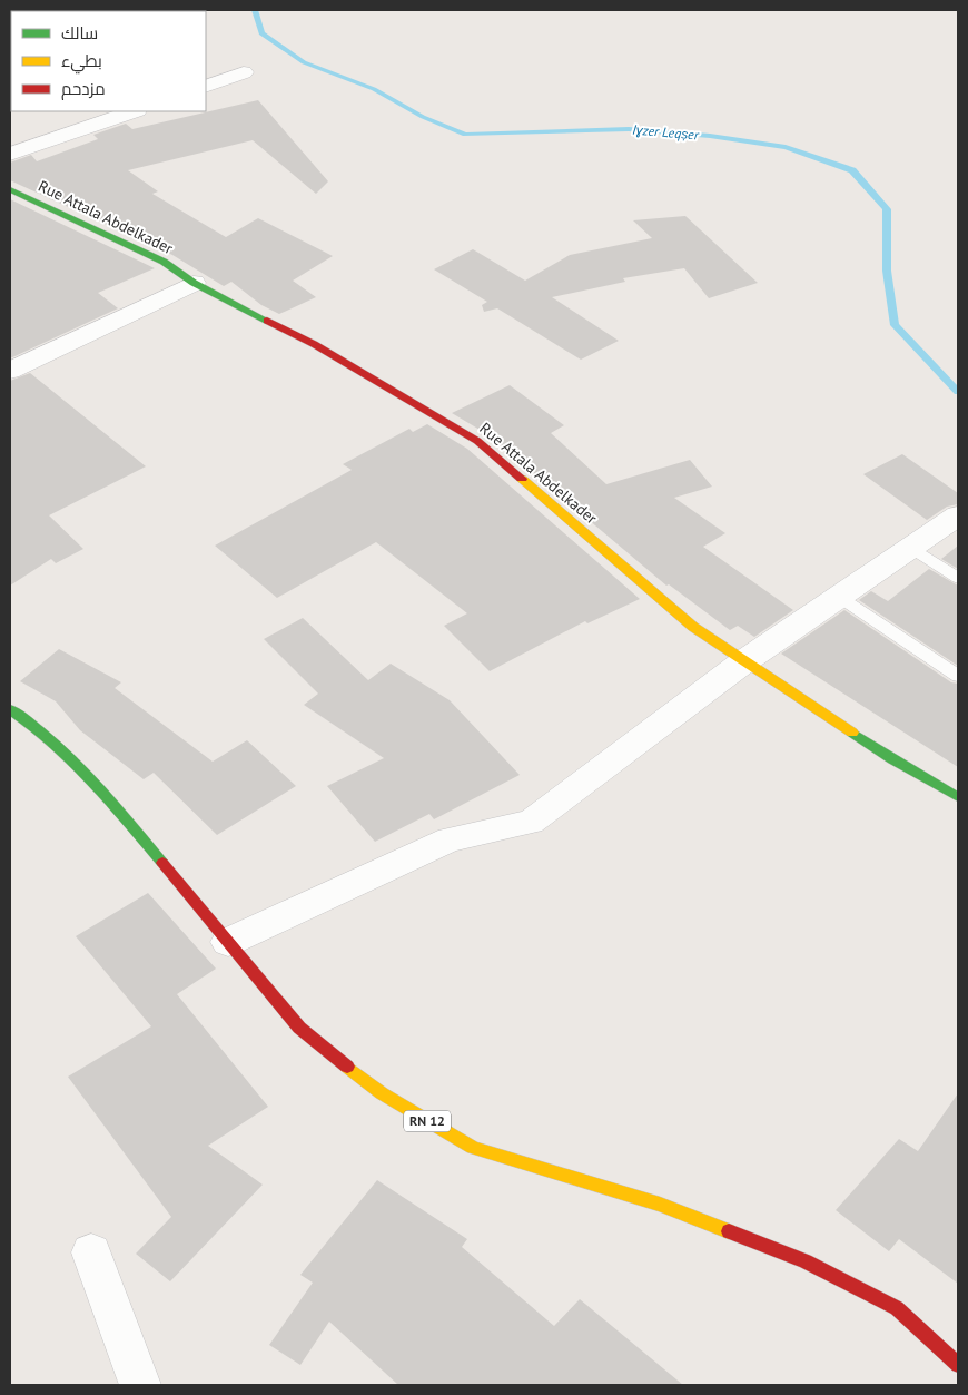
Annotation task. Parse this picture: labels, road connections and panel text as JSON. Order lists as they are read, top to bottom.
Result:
{
  "streets": {
    "street": ["Rue Attala Abdelkader", "RN 12"]
  },
  "water": ["Iɣzer Leqṣer"],
  "legend": ["سالك", "بطيء", "مزدحم"]
}
